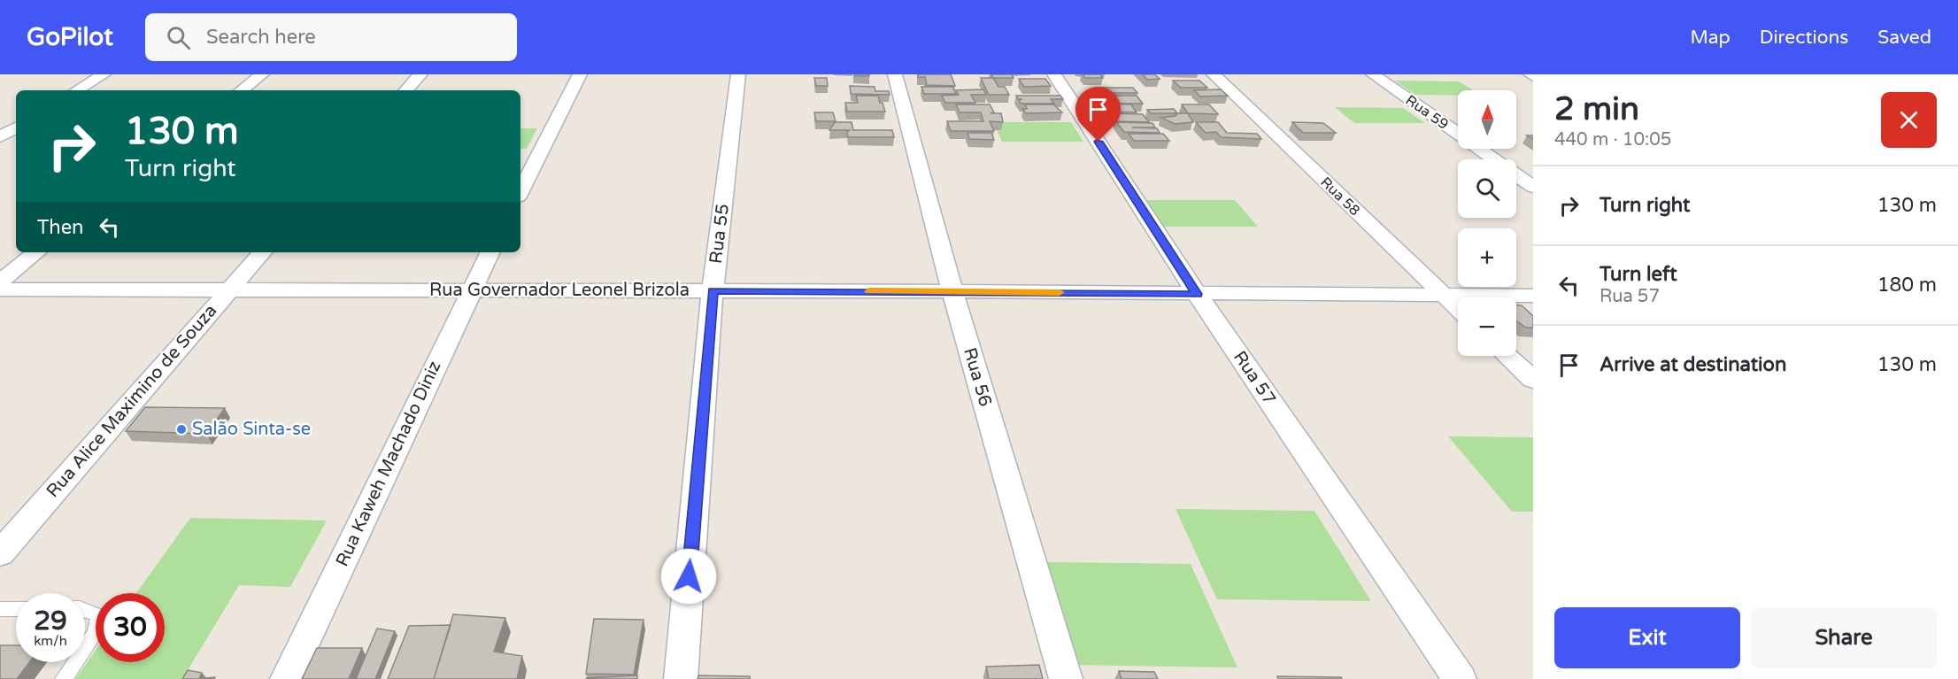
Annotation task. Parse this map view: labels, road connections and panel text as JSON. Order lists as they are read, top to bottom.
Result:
{
  "streets": {
    "street": [
      "Rua 59",
      "Rua 58",
      "Rua 55",
      "Rua Governador Leonel Brizola",
      "Rua 56",
      "Rua 57",
      "Rua Alice Maximino de Souza",
      "Rua Kaweh Machado Diniz"
    ]
  },
  "crossings": [
    ["Rua 58", "Rua Governador Leonel Brizola"],
    ["Rua 55", "Rua Governador Leonel Brizola"],
    ["Rua Governador Leonel Brizola", "Rua 56"],
    ["Rua Governador Leonel Brizola", "Rua 57"],
    ["Rua Governador Leonel Brizola", "Rua Alice Maximino de Souza"],
    ["Rua Governador Leonel Brizola", "Rua Kaweh Machado Diniz"]
  ],
  "places": ["Salão Sinta-se"],
  "north": "top",
  "page": {
    "header": "GoPilot",
    "search": "Search here",
    "nav": ["Map", "Directions", "Saved"],
    "heading": ["2 min", "440 m · 10:05"],
    "map_buttons": ["+", "−"],
    "turn": ["130 m", "Turn right"],
    "list": [
      {
        "name": "Turn right",
        "value": "130 m"
      },
      {
        "name": "Turn left",
        "note": "Rua 57",
        "value": "180 m"
      },
      {
        "name": "Arrive at destination",
        "value": "130 m"
      }
    ],
    "then": "Then",
    "speed": "29 km/h",
    "limit": "30",
    "buttons": ["Exit", "Share"]
  }
}
